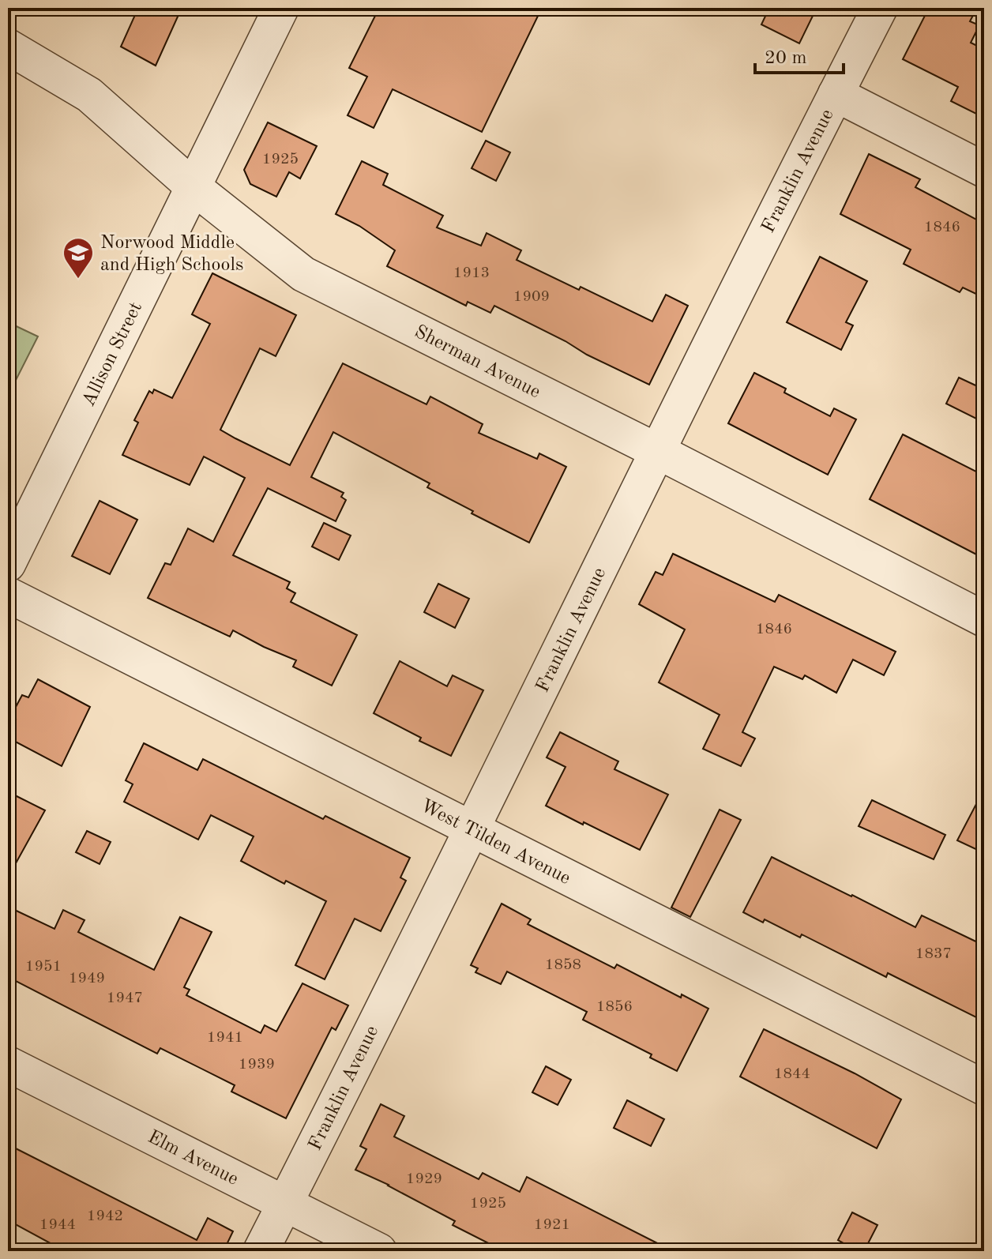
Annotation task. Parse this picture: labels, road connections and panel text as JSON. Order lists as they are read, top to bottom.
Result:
{
  "streets": {
    "street": [
      "Franklin Avenue",
      "Allison Street",
      "Sherman Avenue",
      "West Tilden Avenue",
      "Elm Avenue"
    ]
  },
  "crossings": [
    ["Franklin Avenue", "Sherman Avenue"],
    ["Franklin Avenue", "West Tilden Avenue"],
    ["Franklin Avenue", "Elm Avenue"],
    ["Allison Street", "Sherman Avenue"]
  ],
  "places": {
    "school or university": ["Norwood Middle and High Schools"]
  },
  "house_numbers": [
    "1925",
    "1846",
    "1913",
    "1909",
    "1846",
    "1837",
    "1858",
    "1951",
    "1949",
    "1947",
    "1856",
    "1941",
    "1939",
    "1844",
    "1929",
    "1925",
    "1942",
    "1944",
    "1921"
  ],
  "scale_bar": "20 m"
}
